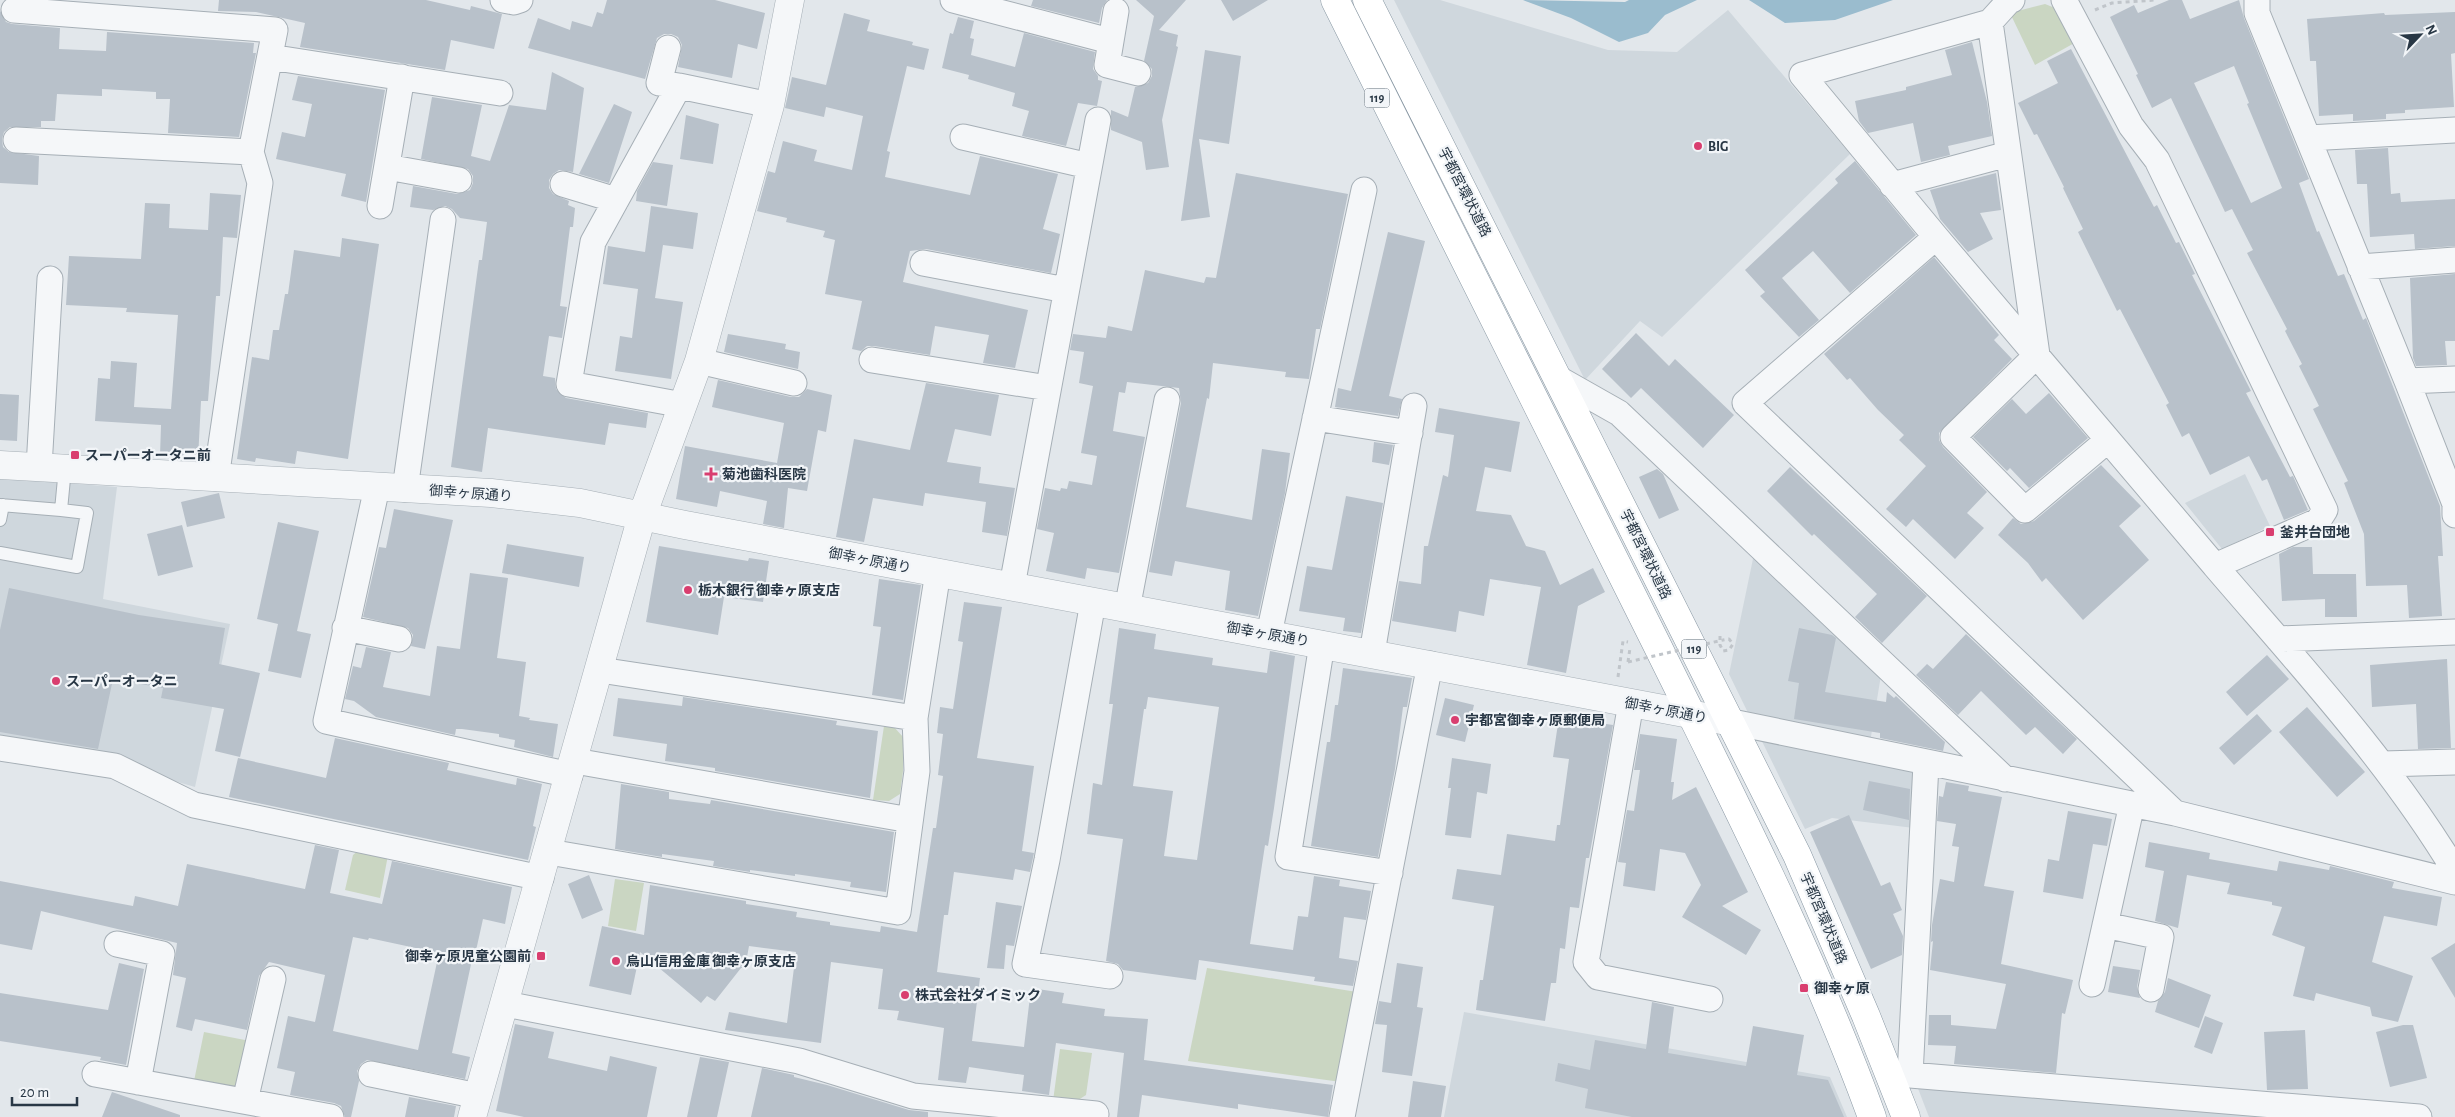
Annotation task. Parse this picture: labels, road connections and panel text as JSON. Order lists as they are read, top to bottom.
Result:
{
  "streets": {
    "highway": ["119", "宇都宮環状道路"],
    "street": ["御幸ヶ原通り"]
  },
  "crossings": [
    ["119", "宇都宮環状道路"],
    ["119", "御幸ヶ原通り"],
    ["宇都宮環状道路", "御幸ヶ原通り"]
  ],
  "places": {
    "other": [
      "BIG",
      "栃木銀行 御幸ヶ原支店",
      "スーパーオータニ",
      "宇都宮御幸ヶ原郵便局",
      "烏山信用金庫 御幸ヶ原支店",
      "株式会社ダイミック"
    ],
    "transit": [
      "スーパーオータニ前",
      "釜井台団地",
      "御幸ヶ原児童公園前",
      "御幸ヶ原"
    ],
    "health": ["菊池歯科医院"]
  },
  "scale_bar": "20 m",
  "north": "top right"
}
